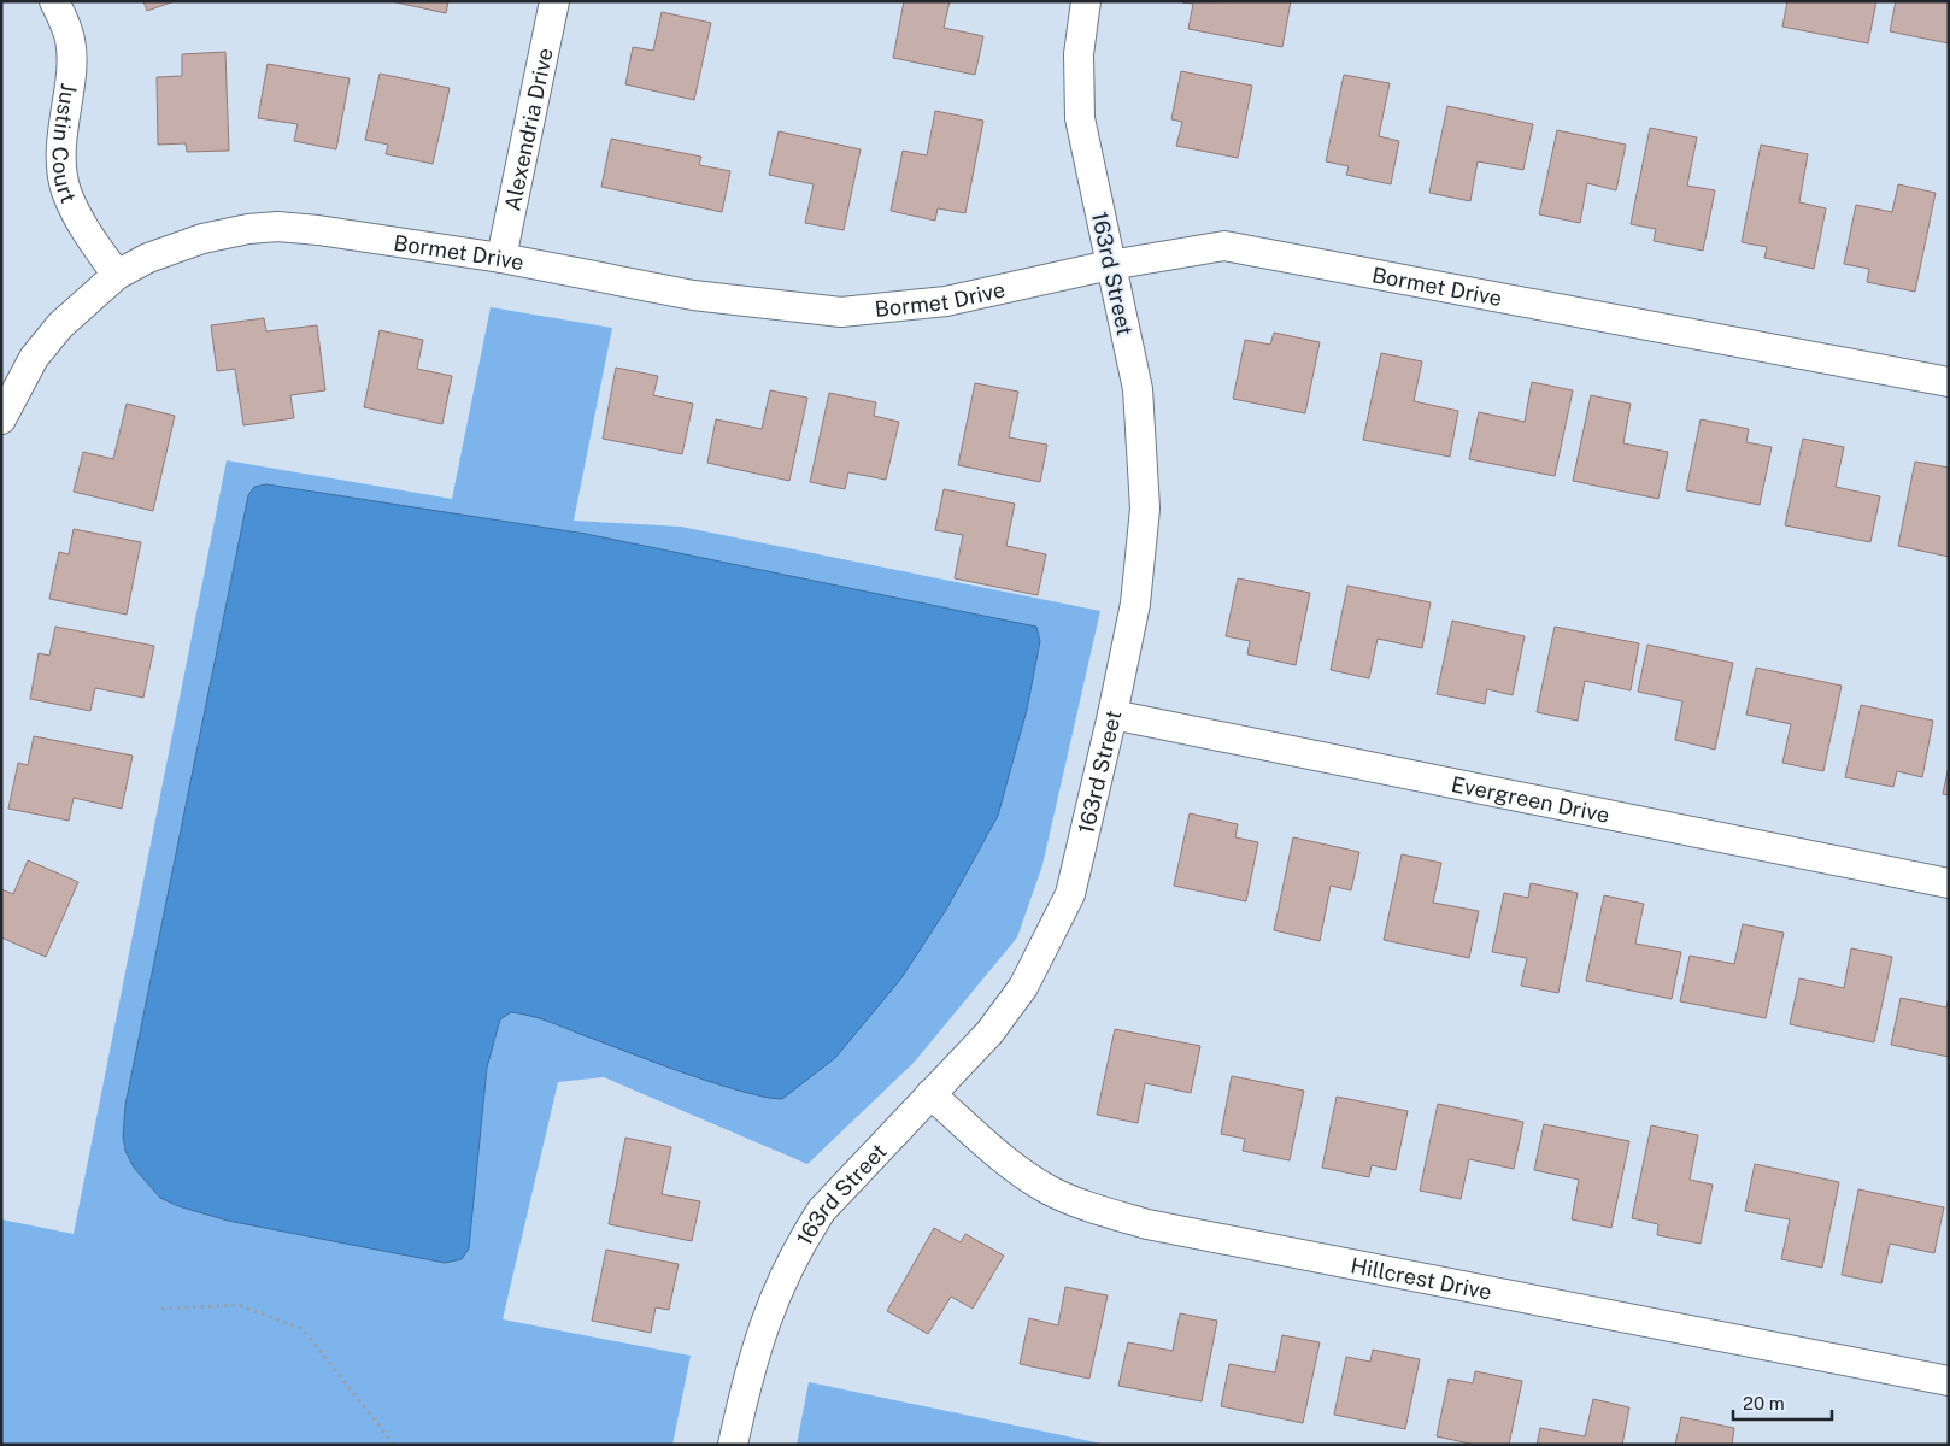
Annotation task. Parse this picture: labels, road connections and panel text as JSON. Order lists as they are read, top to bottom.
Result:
{
  "streets": {
    "street": [
      "Alexendria Drive",
      "Justin Court",
      "Bormet Drive",
      "163rd Street",
      "Evergreen Drive",
      "Hillcrest Drive"
    ]
  },
  "crossings": [
    ["Alexendria Drive", "Bormet Drive"],
    ["Justin Court", "Bormet Drive"],
    ["Bormet Drive", "163rd Street"],
    ["163rd Street", "Evergreen Drive"],
    ["163rd Street", "Hillcrest Drive"]
  ],
  "scale_bar": "20 m"
}
